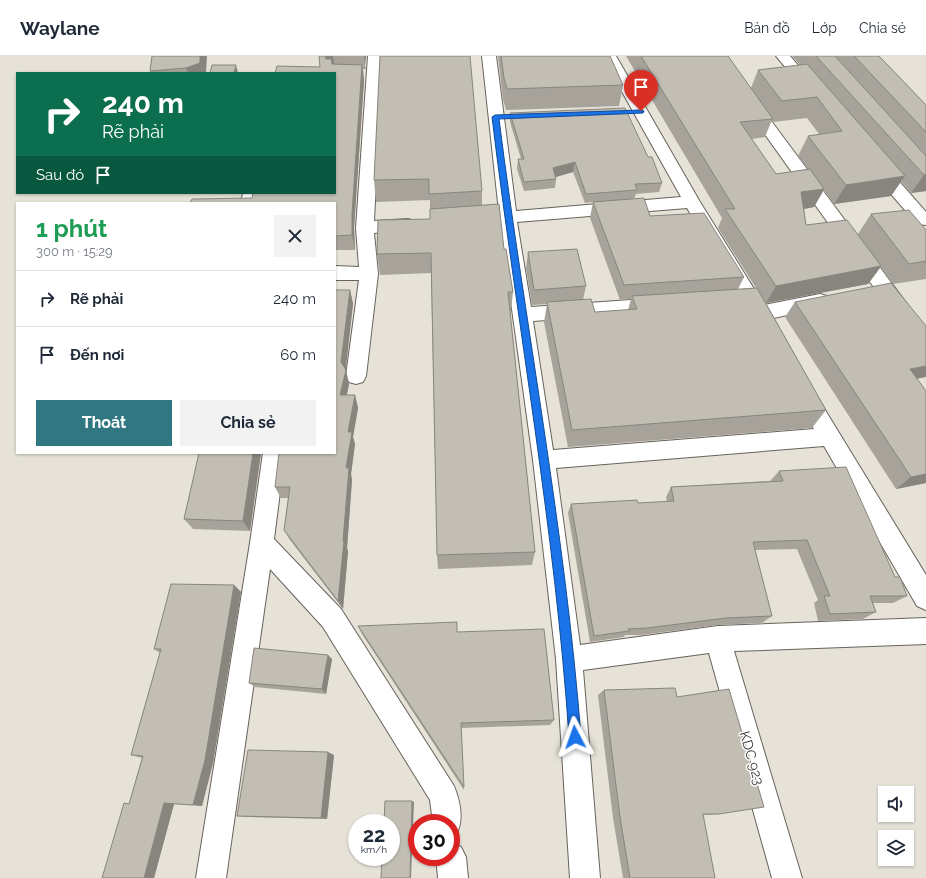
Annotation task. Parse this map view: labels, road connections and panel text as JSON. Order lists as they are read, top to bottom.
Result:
{
  "streets": {
    "street": ["KDC 923"]
  },
  "page": {
    "header": "Waylane",
    "nav": ["Bản đồ", "Lớp", "Chia sẻ"],
    "turn": ["240 m", "Rẽ phải"],
    "then": "Sau đó",
    "heading": ["1 phút", "300 m · 15:29"],
    "list": [
      {
        "name": "Rẽ phải",
        "value": "240 m"
      },
      {
        "name": "Đến nơi",
        "value": "60 m"
      }
    ],
    "buttons": ["Thoát", "Chia sẻ"],
    "speed": "22 km/h",
    "limit": "30"
  }
}
